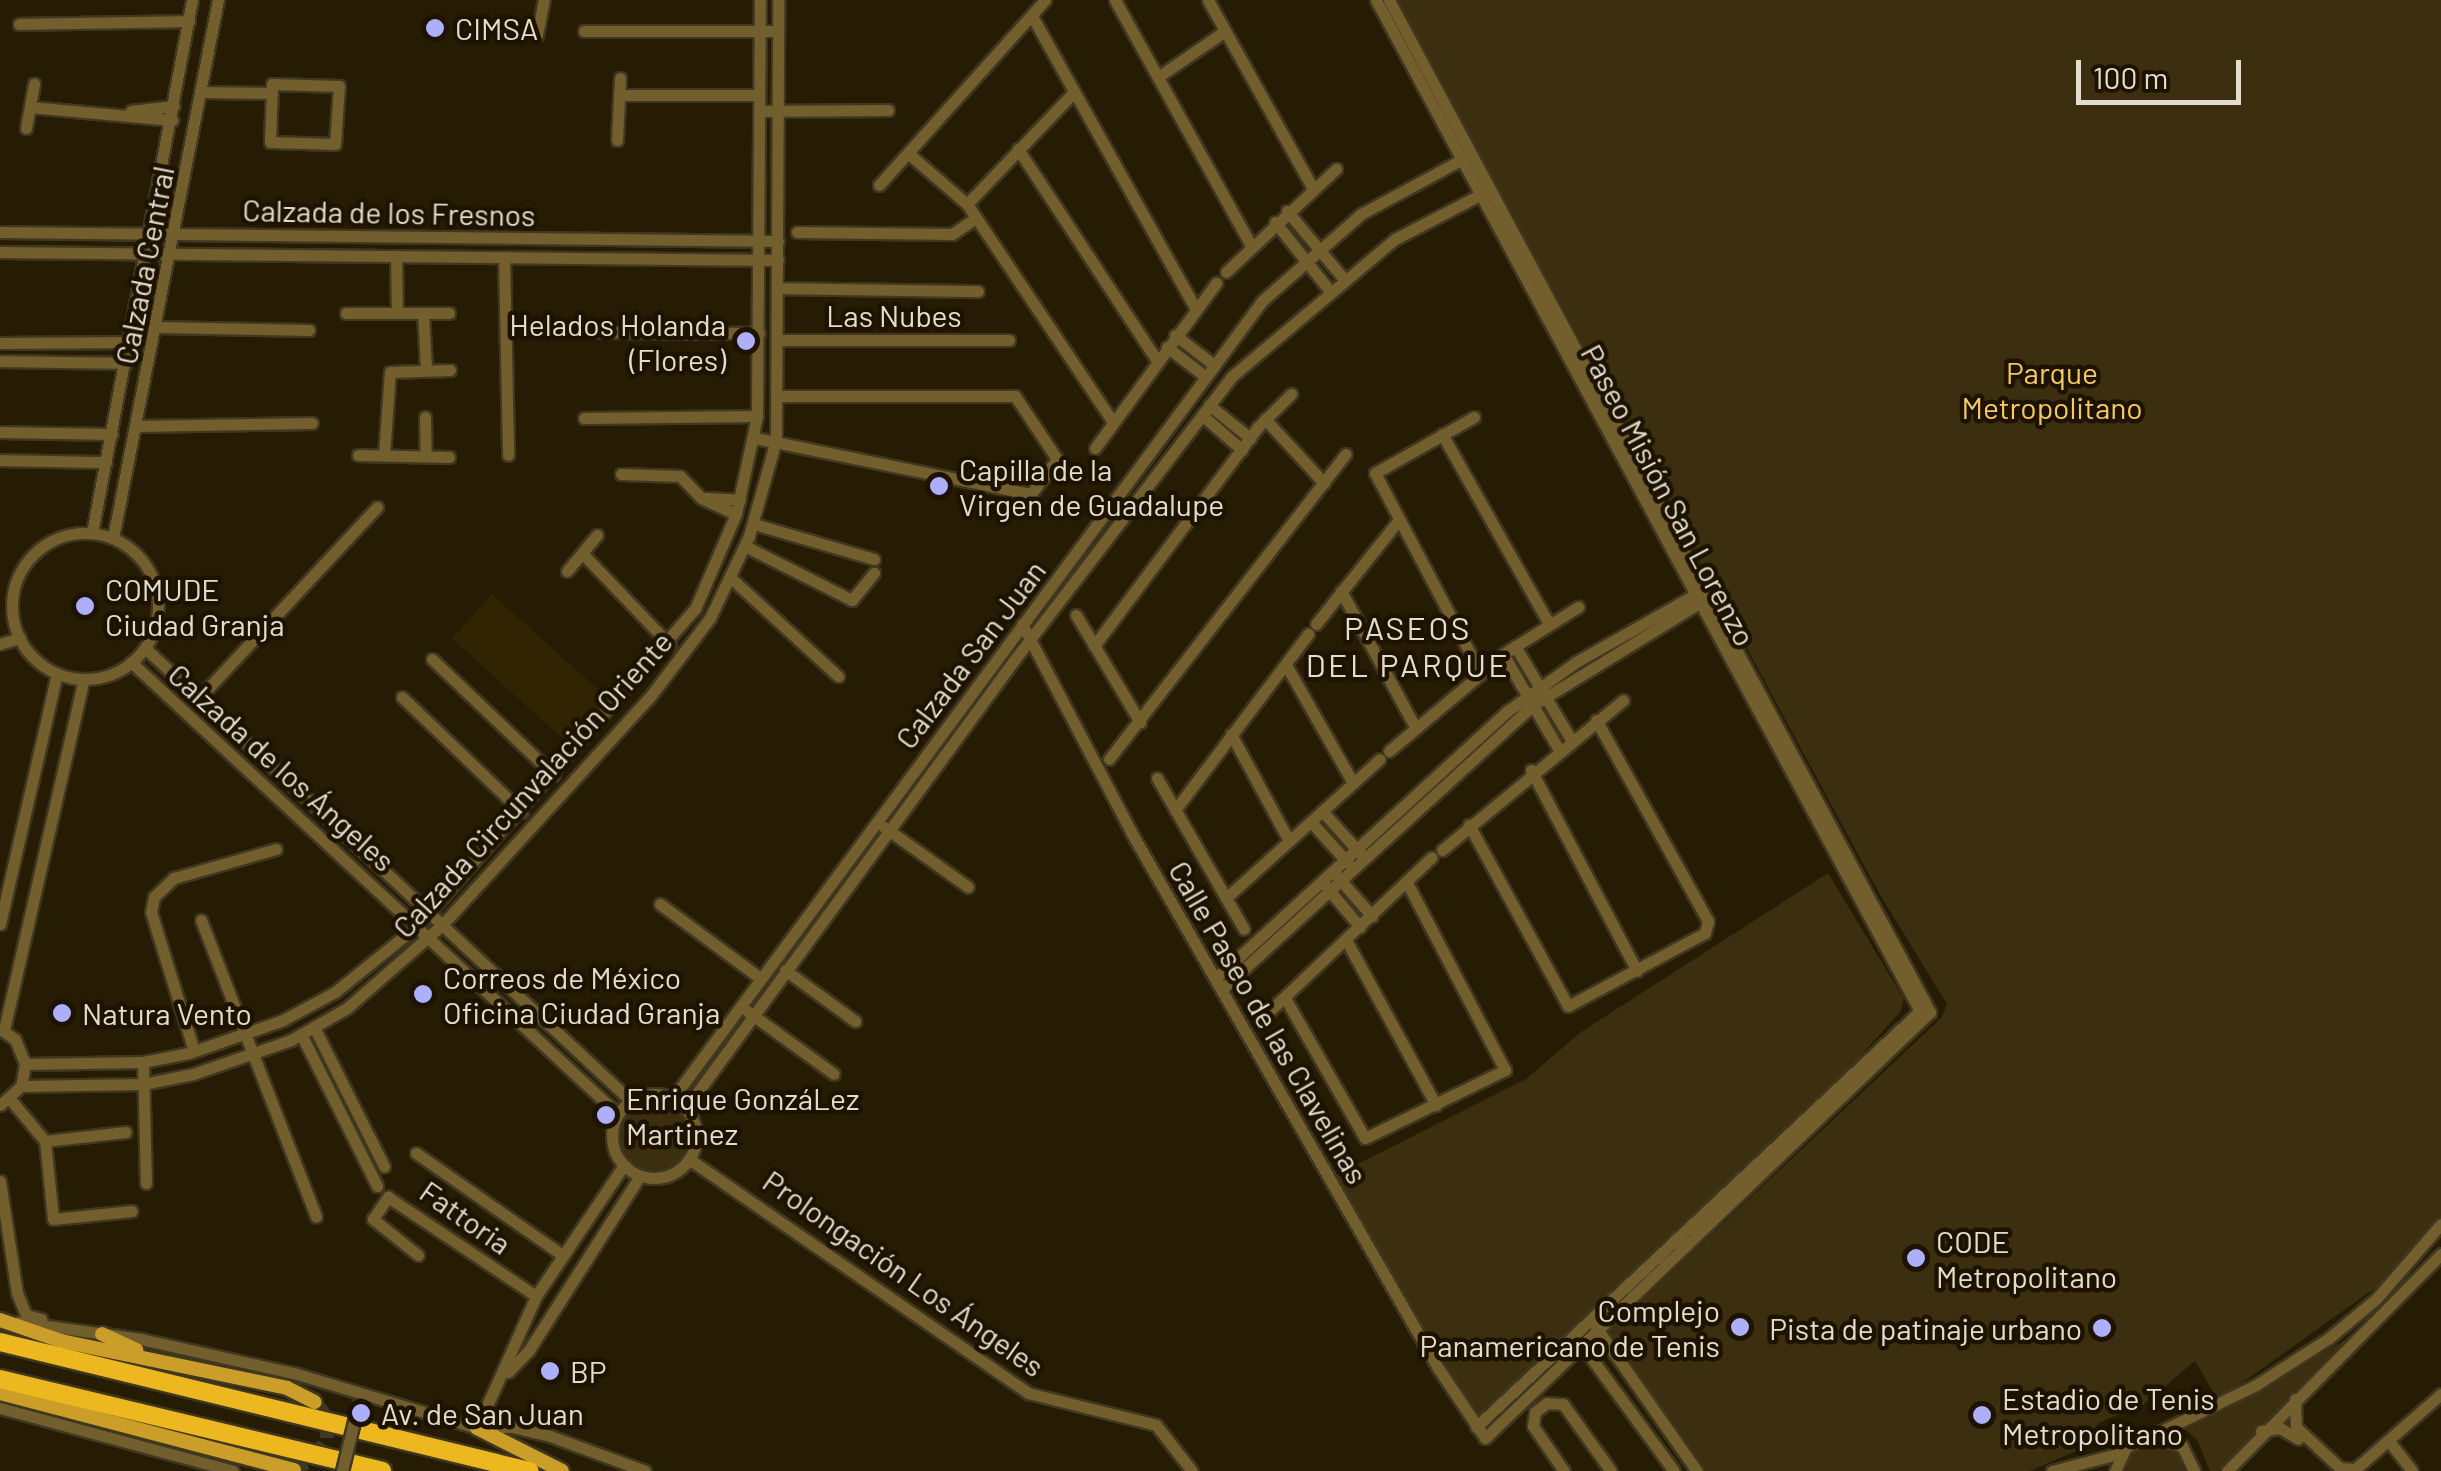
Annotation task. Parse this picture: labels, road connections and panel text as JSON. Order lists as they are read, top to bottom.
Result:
{
  "streets": {
    "street": [
      "Calzada de los Fresnos",
      "Calzada Central",
      "Las Nubes",
      "Paseo Misión San Lorenzo",
      "Calzada San Juan",
      "Calzada de los Ángeles",
      "Calzada Circunvalación Oriente",
      "Calle Paseo de las Clavelinas",
      "Fattoria",
      "Prolongación Los Ángeles"
    ]
  },
  "crossings": [
    ["Calzada de los Fresnos", "Calzada Central"],
    ["Calzada de los Fresnos", "Calzada Circunvalación Oriente"],
    ["Calzada Central", "Calzada de los Ángeles"],
    ["Las Nubes", "Calzada Circunvalación Oriente"],
    ["Paseo Misión San Lorenzo", "Calzada San Juan"],
    ["Calzada San Juan", "Calzada de los Ángeles"],
    ["Calzada San Juan", "Calle Paseo de las Clavelinas"],
    ["Calzada San Juan", "Prolongación Los Ángeles"],
    ["Calzada de los Ángeles", "Calzada Circunvalación Oriente"],
    ["Calzada de los Ángeles", "Prolongación Los Ángeles"]
  ],
  "districts": ["PASEOS DEL PARQUE"],
  "parks": ["Parque Metropolitano"],
  "places": [
    "CIMSA",
    "Helados Holanda (Flores)",
    "Capilla de la Virgen de Guadalupe",
    "COMUDE Ciudad Granja",
    "Correos de México Oficina Ciudad Granja",
    "Natura Vento",
    "Enrique GonzáLez Martinez",
    "CODE Metropolitano",
    "Complejo Panamericano de Tenis",
    "Pista de patinaje urbano",
    "BP",
    "Av. de San Juan",
    "Estadio de Tenis Metropolitano"
  ],
  "scale_bar": "100 m"
}
